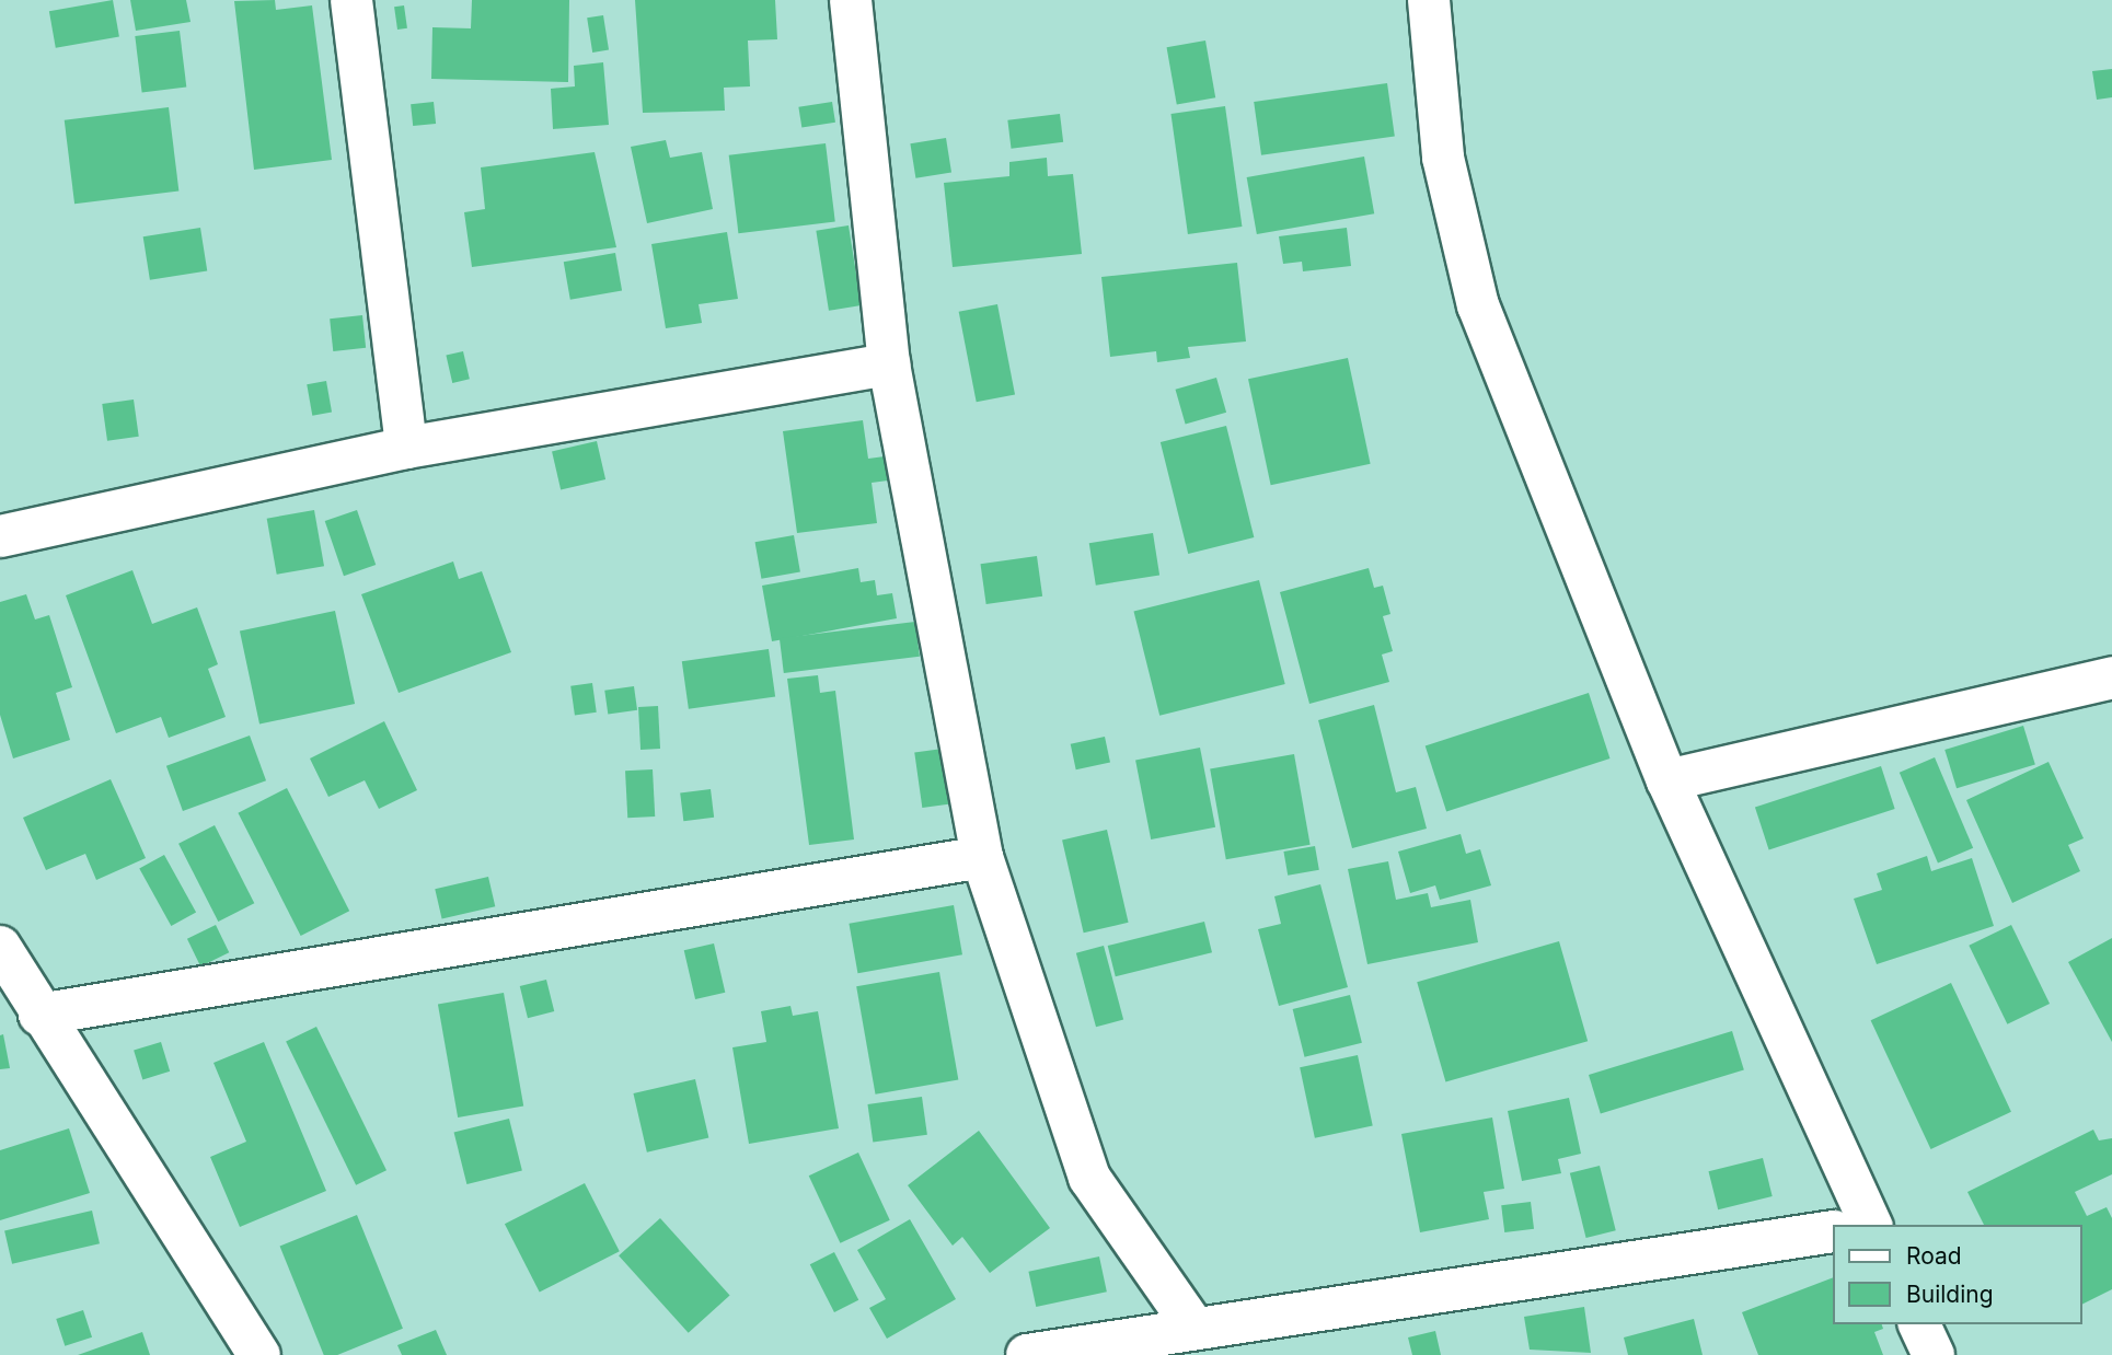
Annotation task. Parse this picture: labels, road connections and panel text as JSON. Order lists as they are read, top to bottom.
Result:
{
  "legend": ["Road", "Building"]
}
